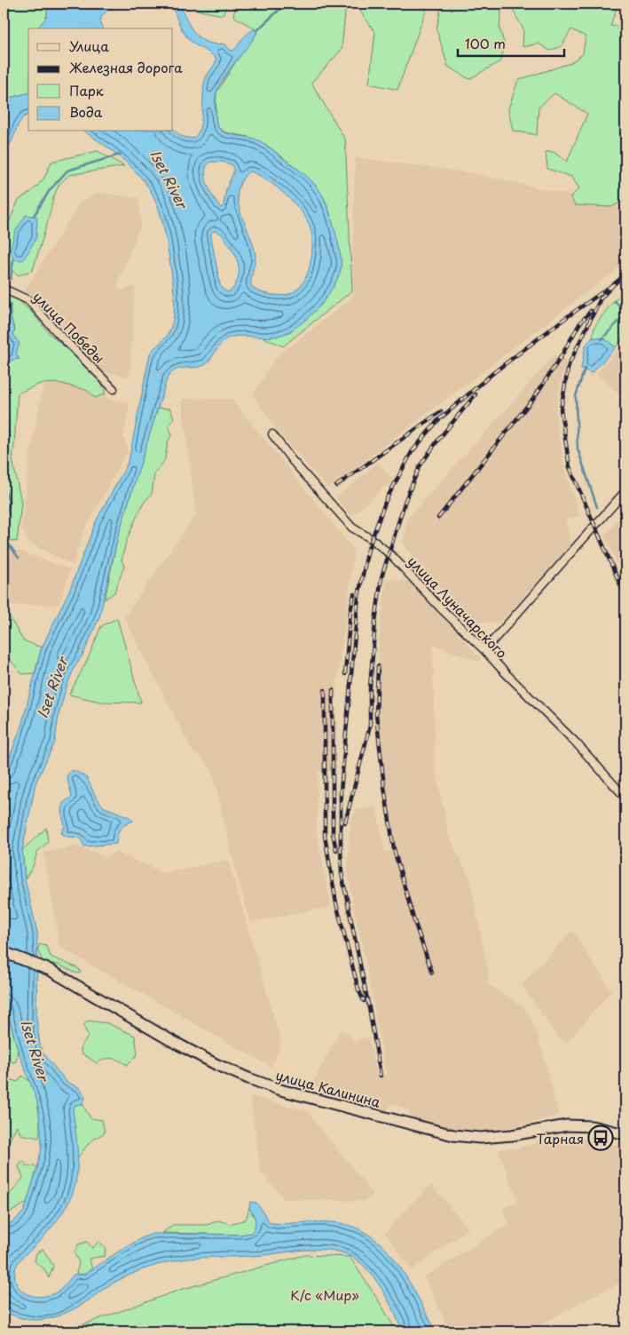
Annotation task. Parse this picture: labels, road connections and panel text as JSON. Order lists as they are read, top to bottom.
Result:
{
  "streets": {
    "main road": ["улица Калинина"],
    "street": ["улица Победы", "улица Луначарского"]
  },
  "water": ["Iset River"],
  "parks": ["К/с «Мир»"],
  "places": {
    "bus stop": ["Тарная"]
  },
  "legend": [
    "Улица",
    "Железная дорога",
    "Парк",
    "Вода"
  ],
  "scale_bar": "100 m"
}
